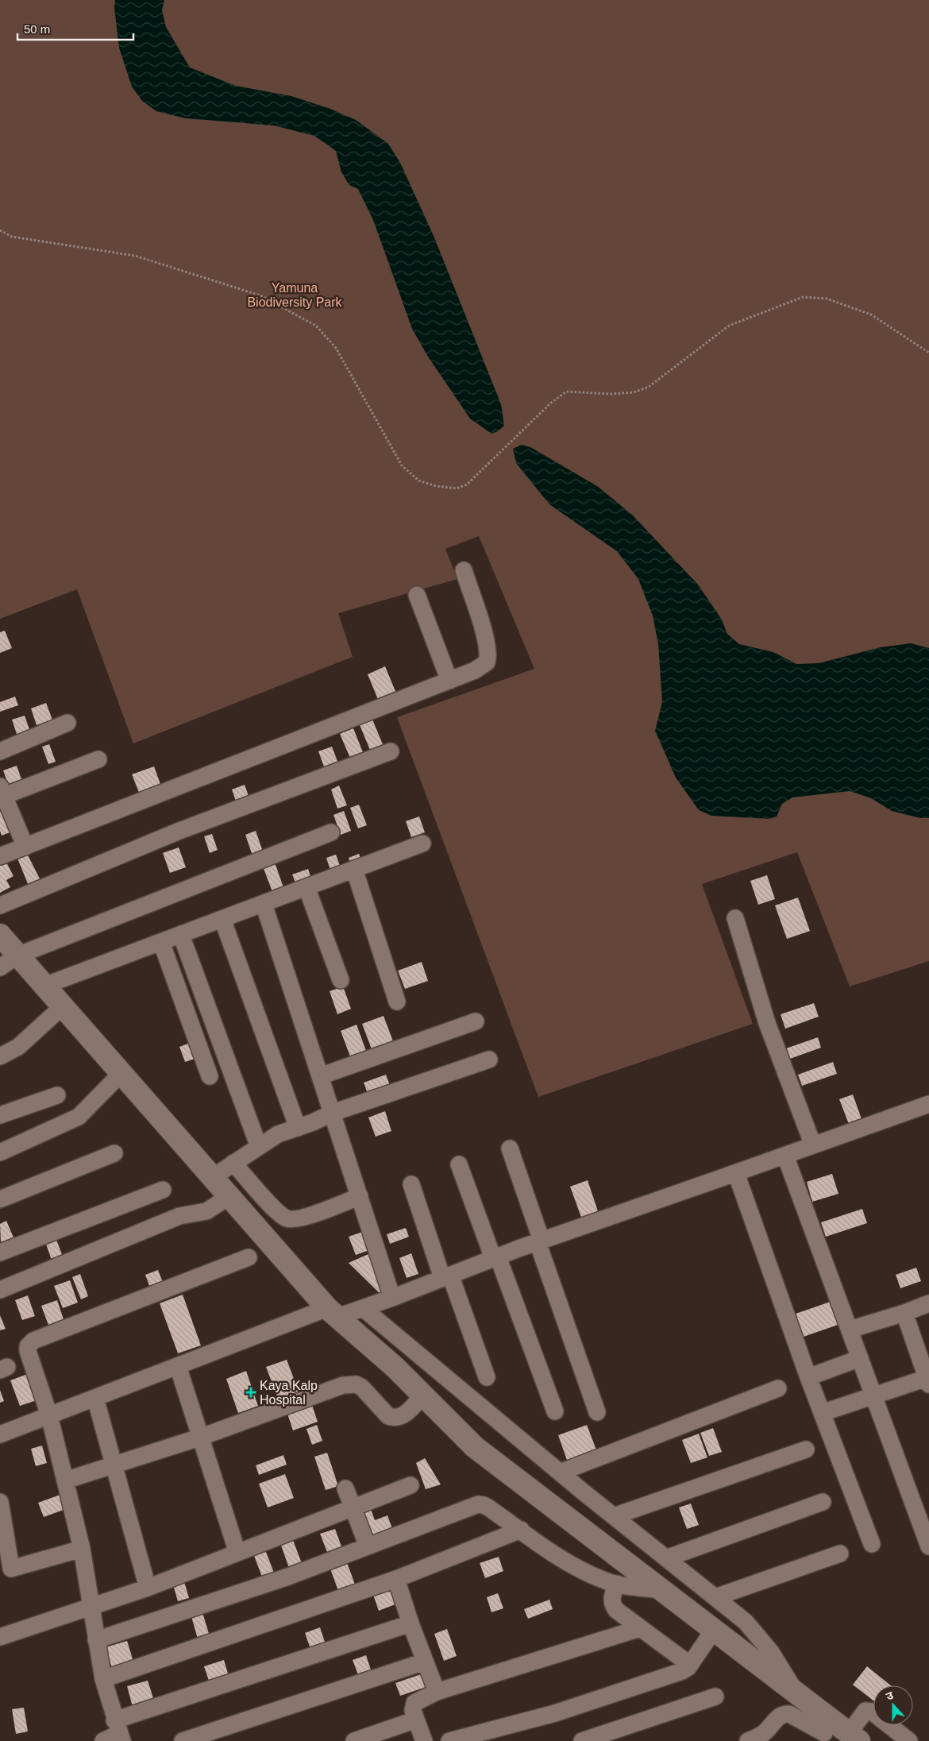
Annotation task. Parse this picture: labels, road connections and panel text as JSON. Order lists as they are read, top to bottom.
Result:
{
  "parks": ["Yamuna Biodiversity Park"],
  "places": {
    "health": ["Kaya Kalp Hospital"]
  },
  "scale_bar": "50 m",
  "north": "top"
}
